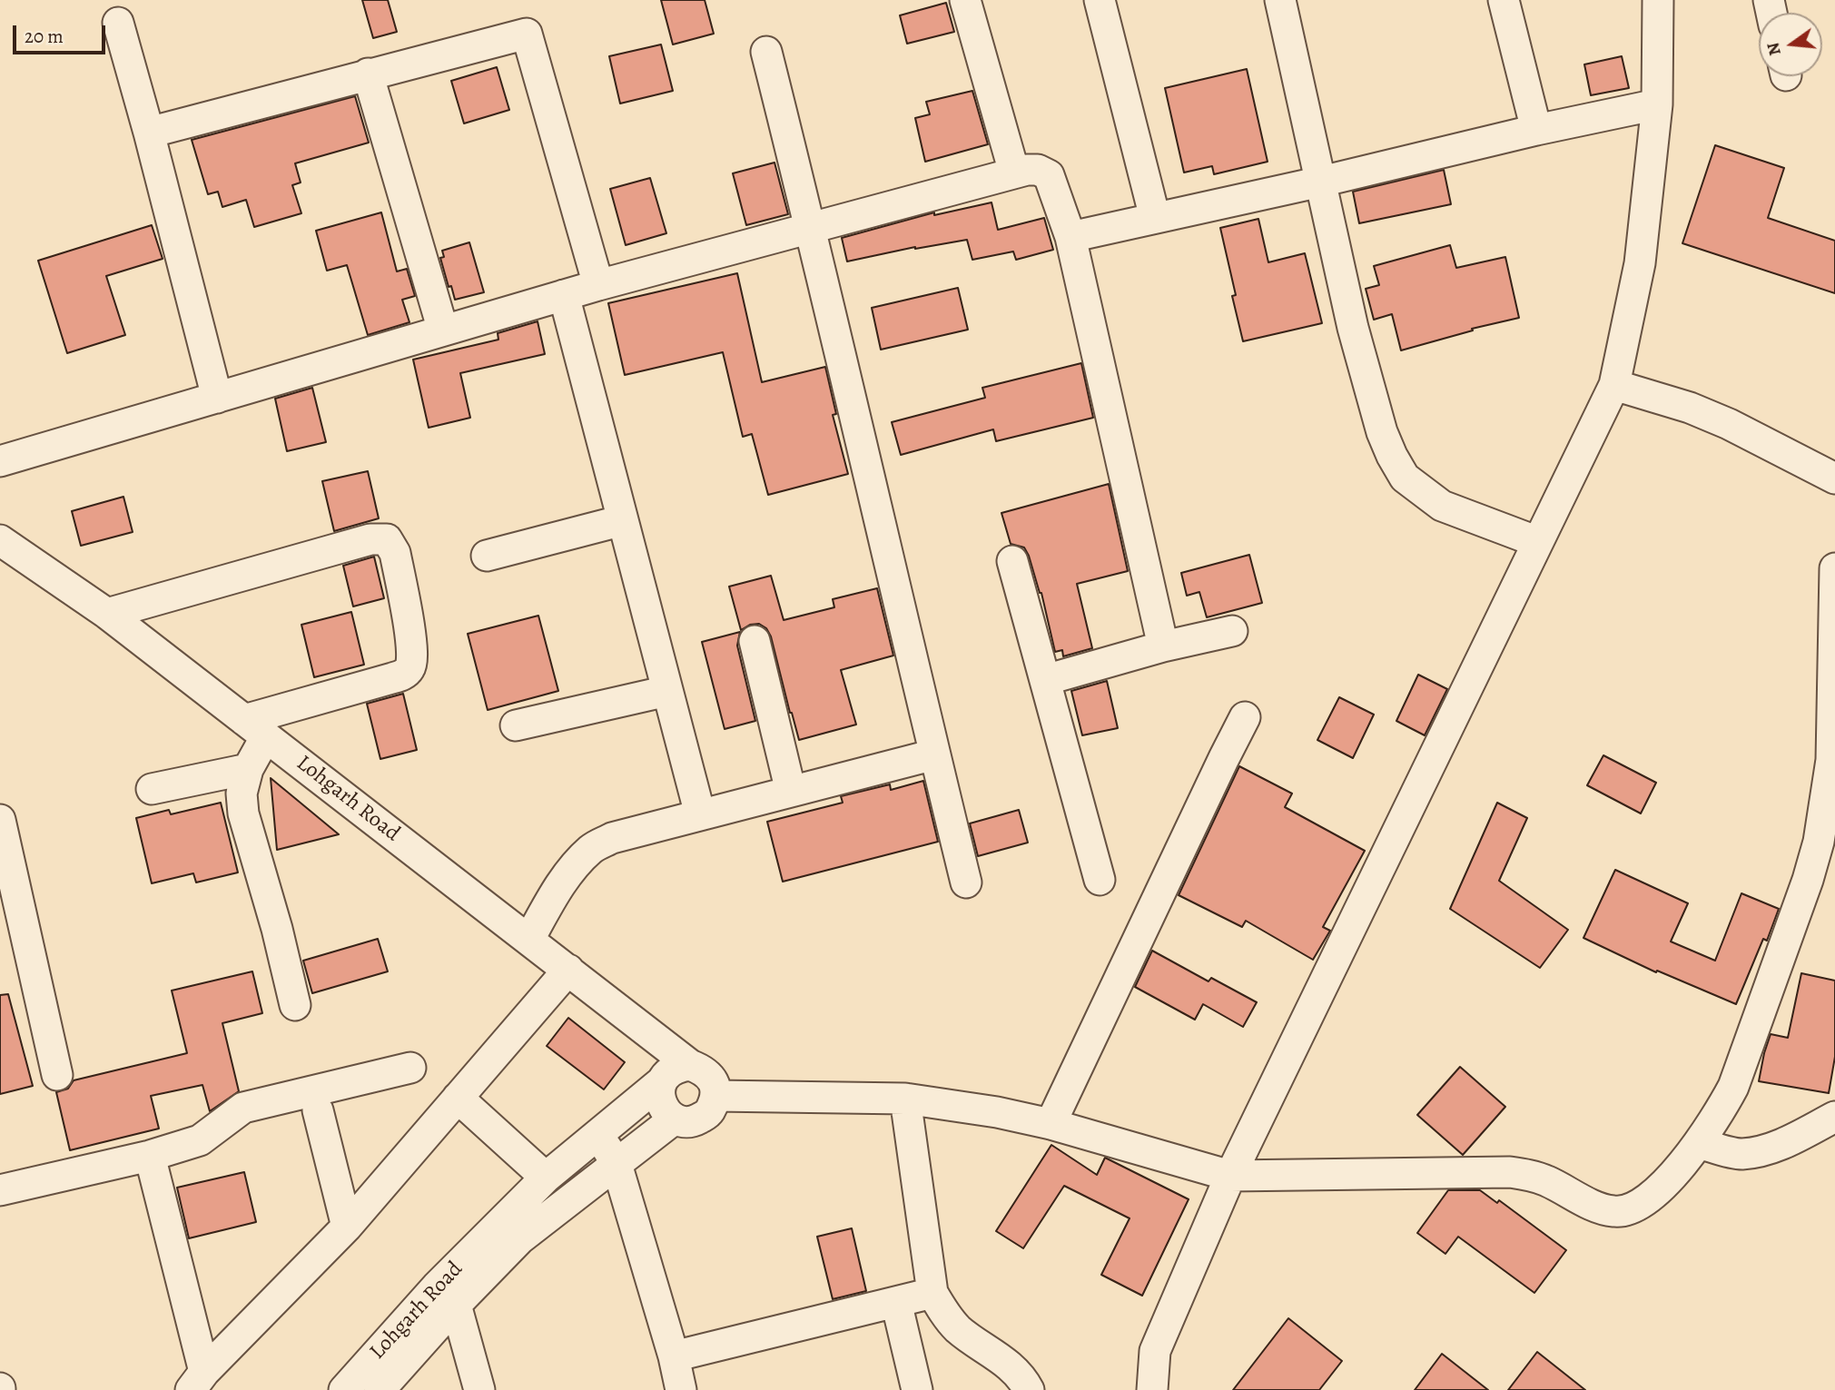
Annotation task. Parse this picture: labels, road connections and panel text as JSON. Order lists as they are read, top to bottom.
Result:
{
  "streets": {
    "street": ["Lohgarh Road"]
  },
  "scale_bar": "20 m",
  "north": "left"
}
